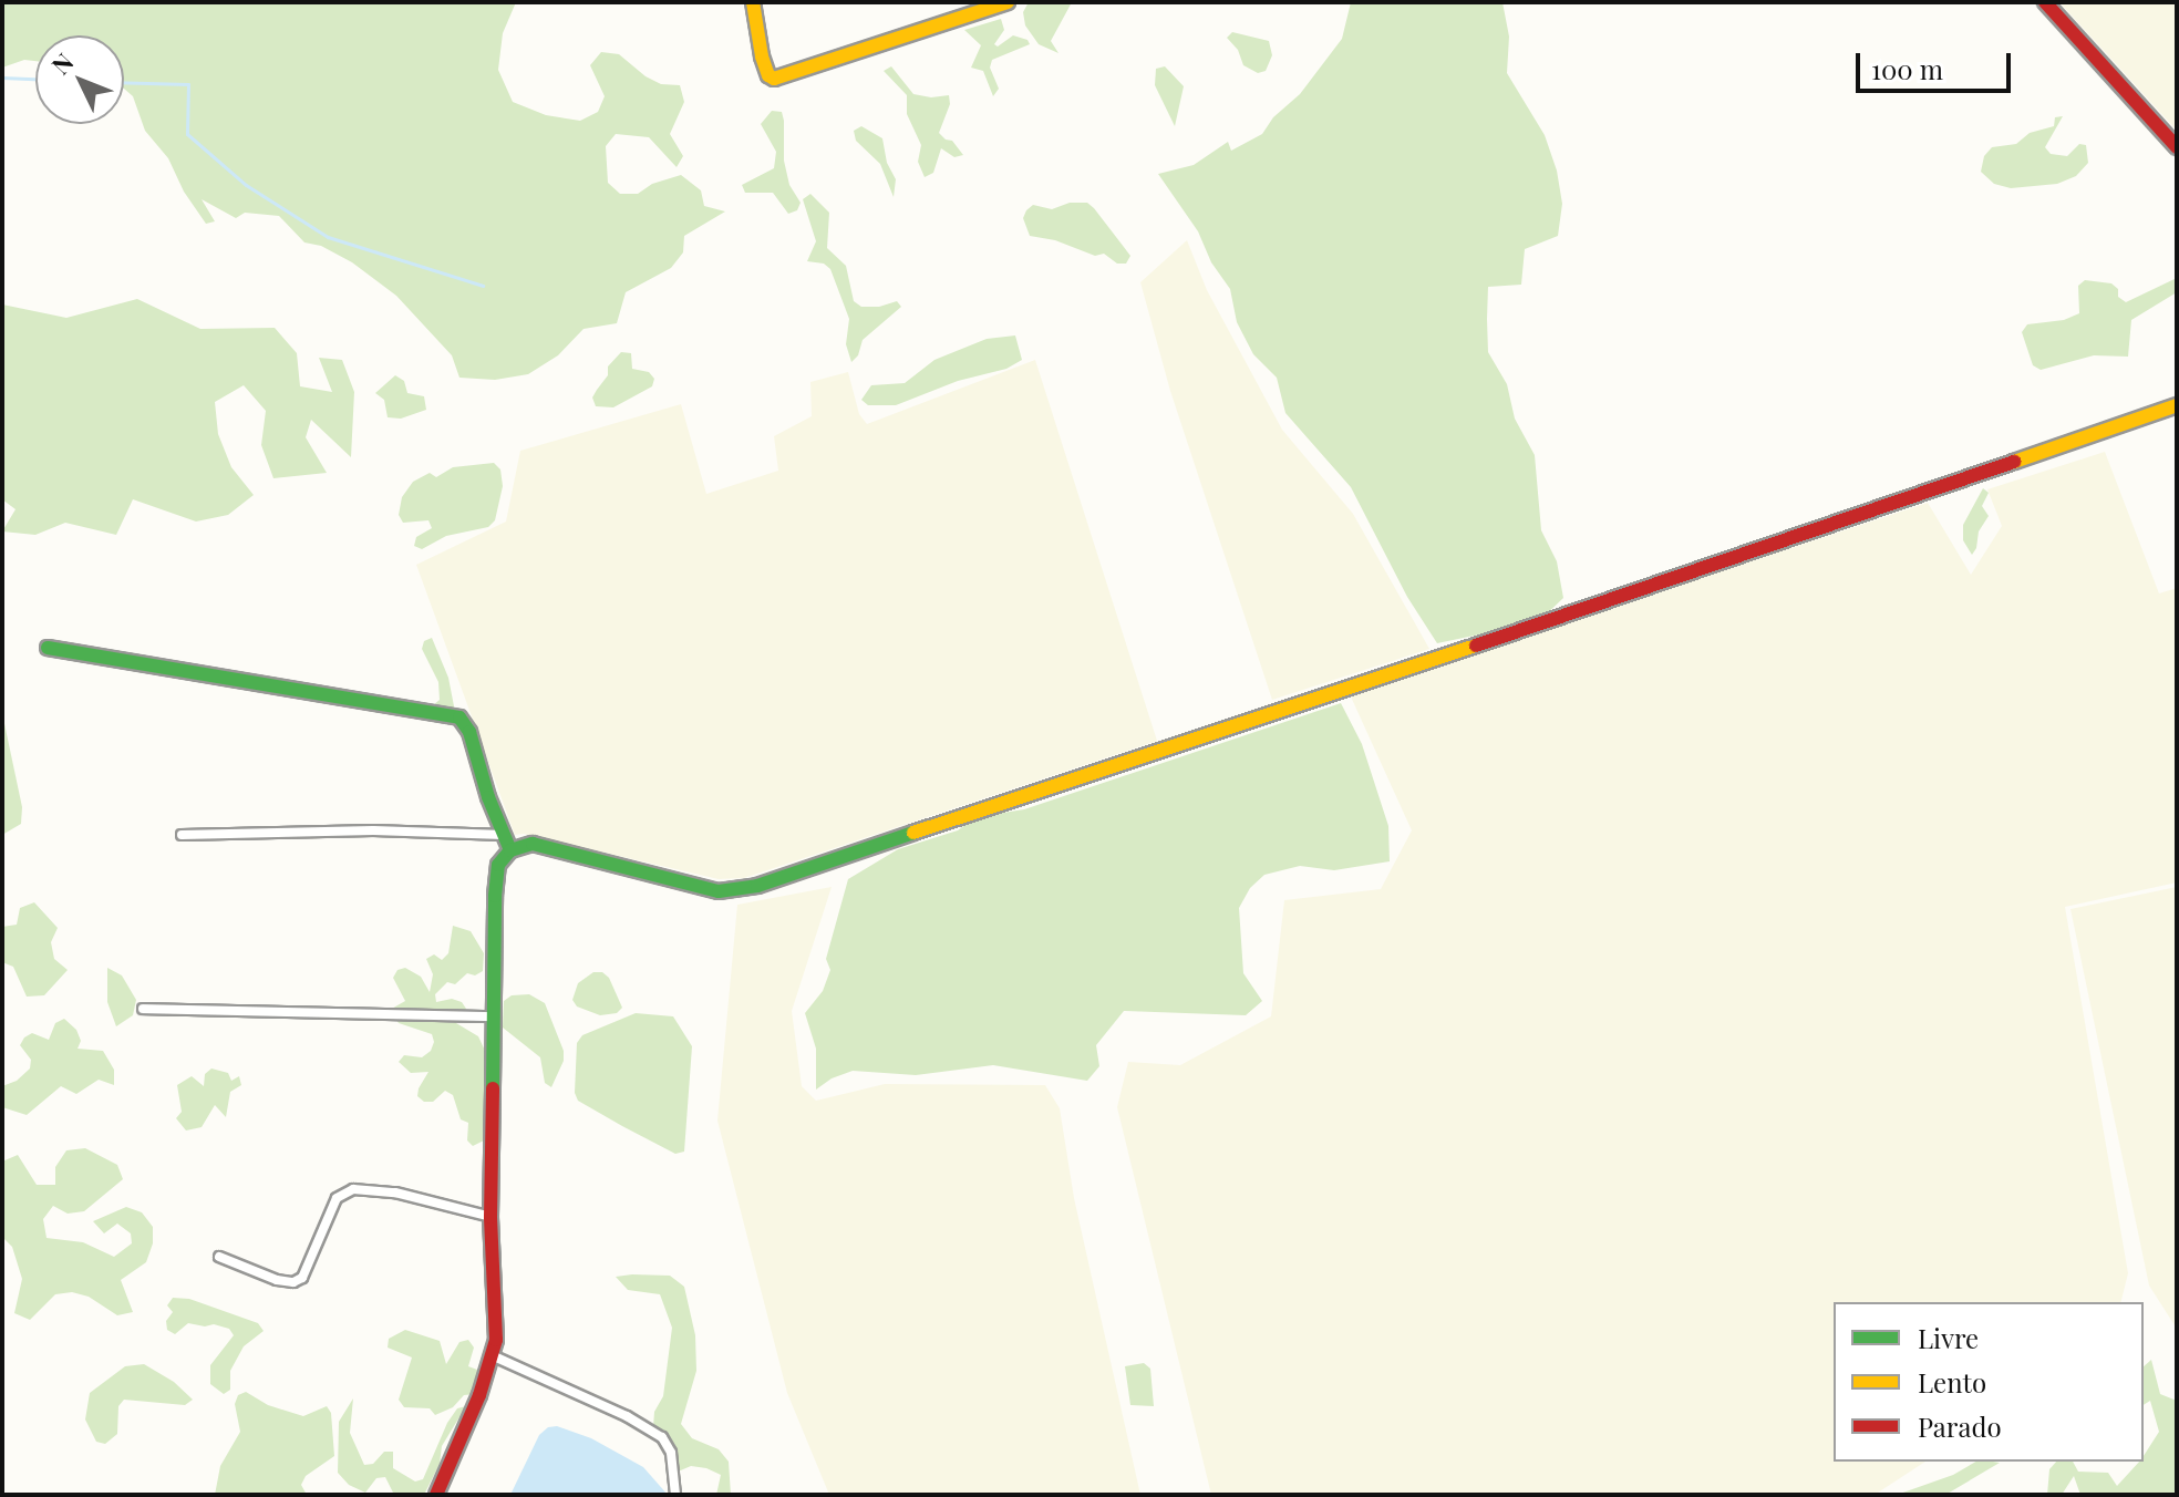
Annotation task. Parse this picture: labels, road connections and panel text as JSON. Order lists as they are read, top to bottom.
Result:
{
  "legend": ["Livre", "Lento", "Parado"],
  "scale_bar": "100 m",
  "north": "top left"
}
